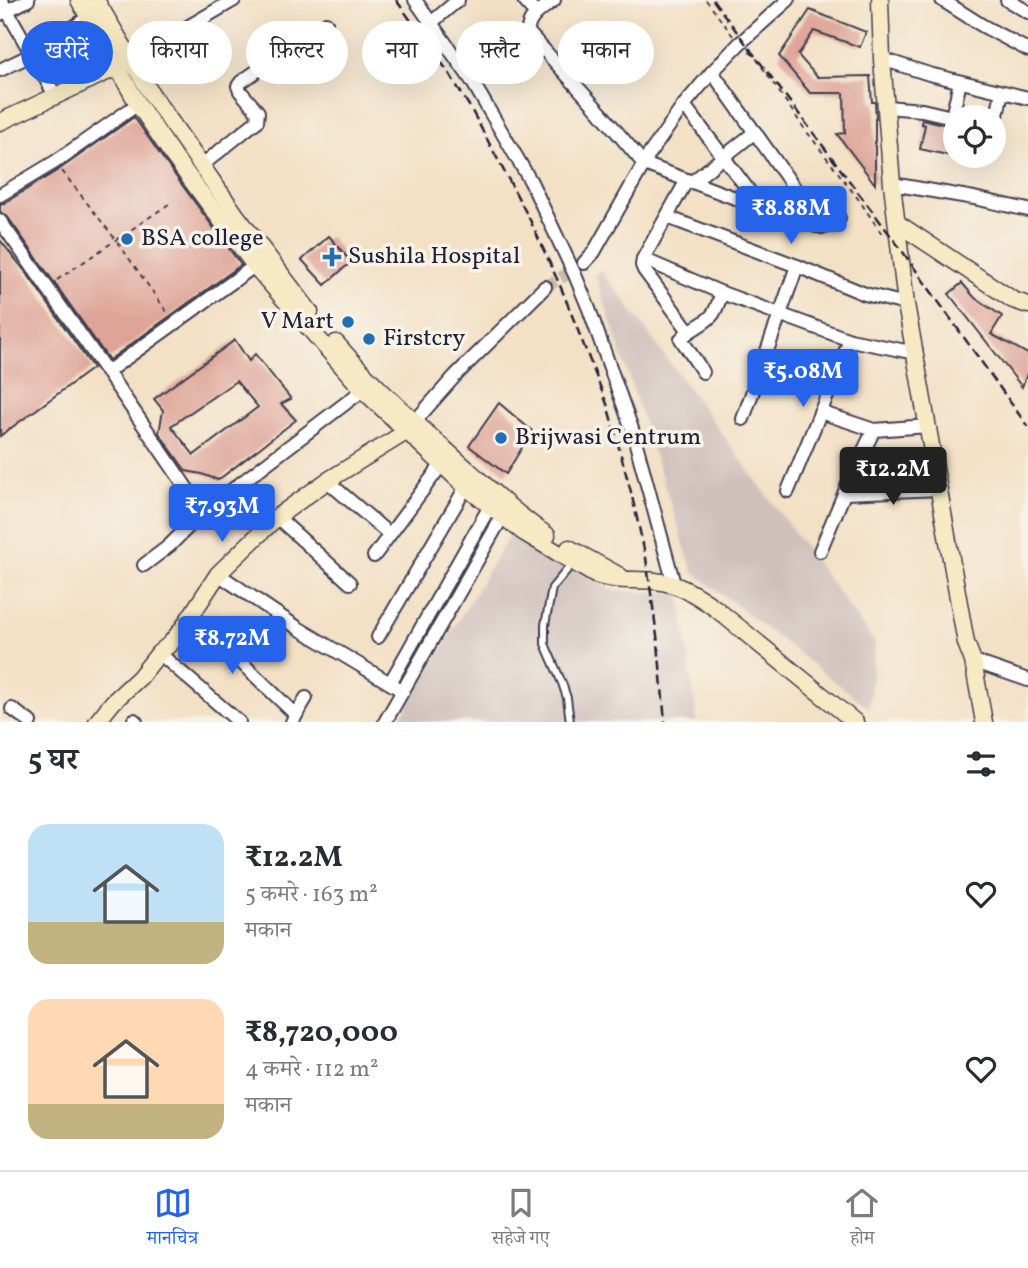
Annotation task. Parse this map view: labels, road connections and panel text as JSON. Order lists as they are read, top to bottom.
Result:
{
  "places": {
    "other": [
      "BSA college",
      "V Mart",
      "Firstcry",
      "Brijwasi Centrum"
    ],
    "health": ["Sushila Hospital"]
  },
  "page": {
    "chip": [
      "खरीदें",
      "किराया",
      "फ़िल्टर",
      "नया",
      "फ़्लैट",
      "मकान"
    ],
    "price": [
      "₹8.88M",
      "₹5.08M",
      "₹12.2M",
      "₹7.93M",
      "₹8.72M"
    ],
    "heading": "5 घर",
    "list": [
      {
        "name": "₹12.2M",
        "note": "5 कमरे · 163 m² · मकान"
      },
      {
        "name": "₹8,720,000",
        "note": "4 कमरे · 112 m² · मकान"
      }
    ],
    "tabs": ["मानचित्र", "सहेजे गए", "होम"]
  }
}
